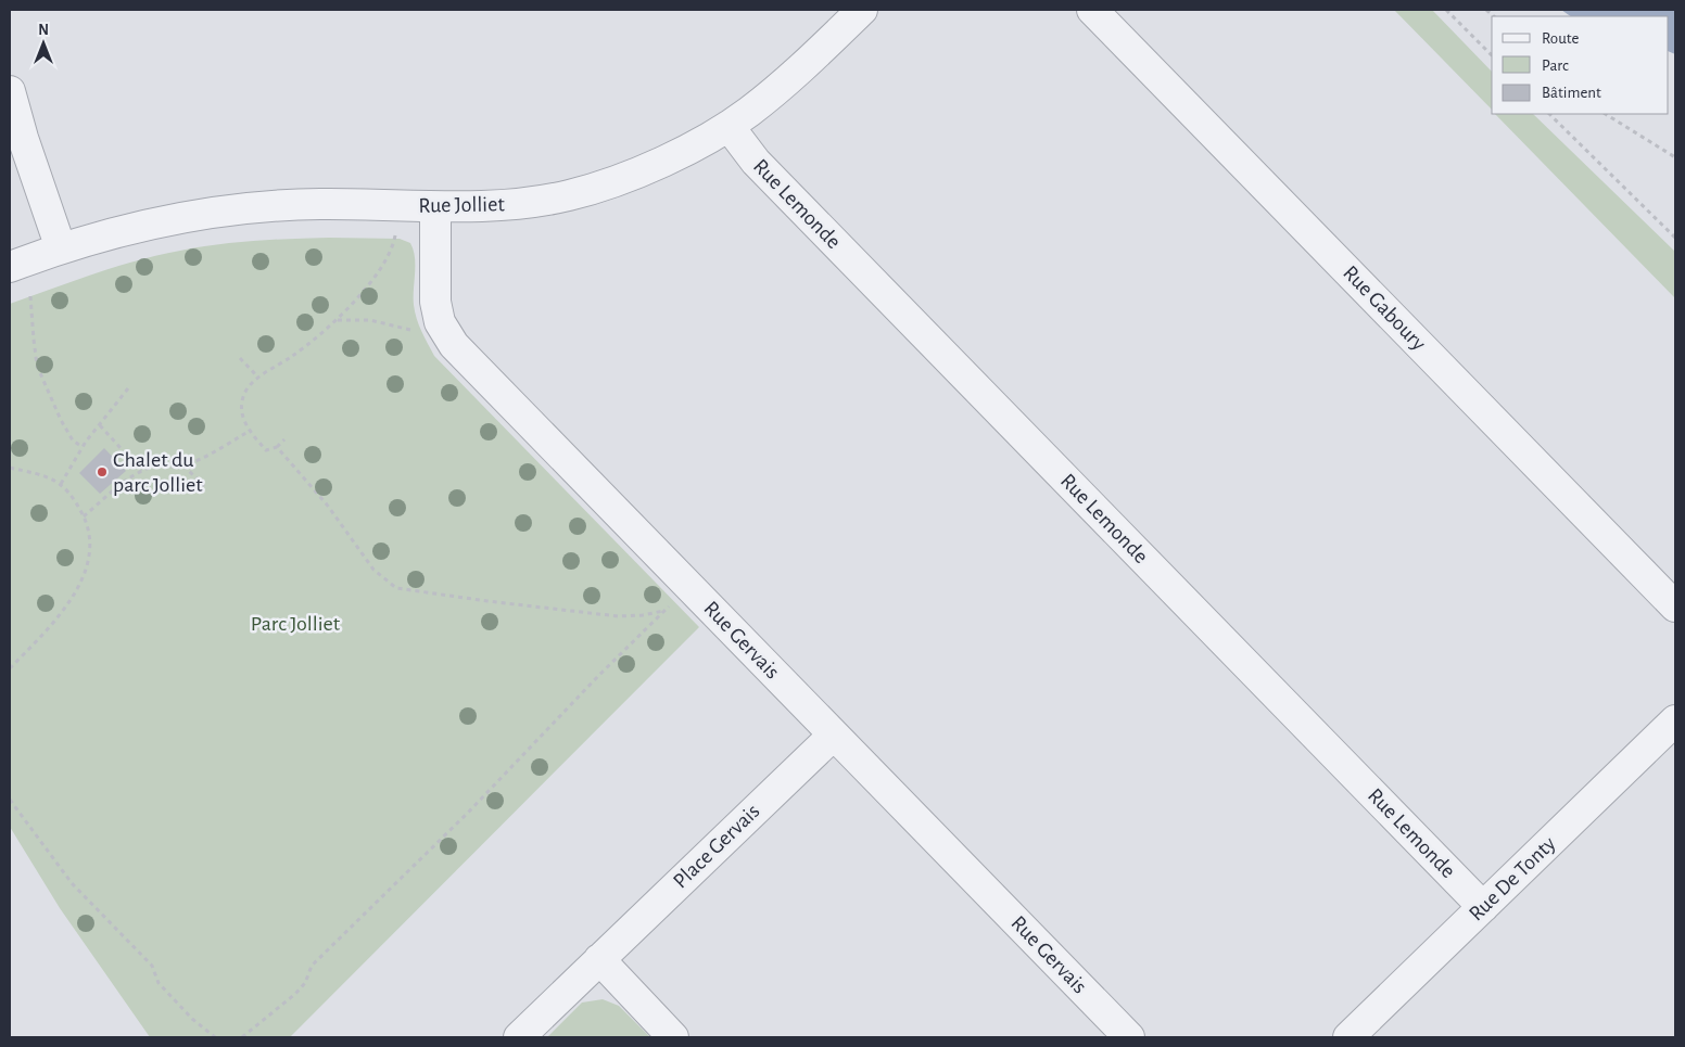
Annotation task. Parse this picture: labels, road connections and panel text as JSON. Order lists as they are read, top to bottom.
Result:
{
  "streets": {
    "street": [
      "Rue Lemonde",
      "Rue Jolliet",
      "Rue Gaboury",
      "Rue Gervais",
      "Place Gervais",
      "Rue De Tonty"
    ]
  },
  "crossings": [
    ["Rue Lemonde", "Rue Jolliet"],
    ["Rue Lemonde", "Rue De Tonty"],
    ["Rue Jolliet", "Rue Gervais"],
    ["Rue Gervais", "Place Gervais"]
  ],
  "parks": ["Parc Jolliet"],
  "places": ["Chalet du parc Jolliet"],
  "legend": ["Route", "Parc", "Bâtiment"],
  "north": "top"
}
